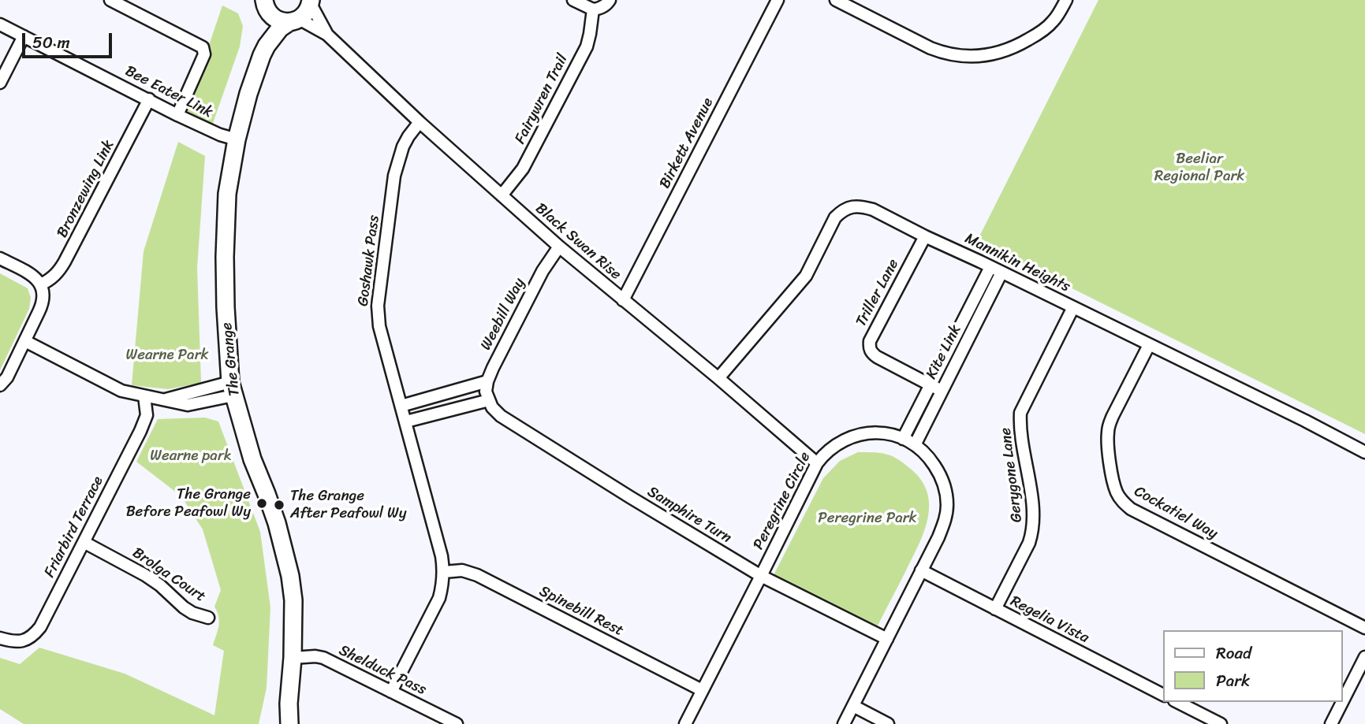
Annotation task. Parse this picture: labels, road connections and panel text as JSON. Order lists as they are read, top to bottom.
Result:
{
  "streets": {
    "street": [
      "Bee Eater Link",
      "Fairywren Trail",
      "Birkett Avenue",
      "Bronzewing Link",
      "Black Swan Rise",
      "Goshawk Pass",
      "Mannikin Heights",
      "Triller Lane",
      "Weebill Way",
      "Kite Link",
      "The Grange",
      "Gerygone Lane",
      "Peregrine Circle",
      "Cockatiel Way",
      "Samphire Turn",
      "Friarbird Terrace",
      "Brolga Court",
      "Spinebill Rest",
      "Regelia Vista",
      "Shelduck Pass"
    ]
  },
  "crossings": [
    ["Bee Eater Link", "Bronzewing Link"],
    ["Bee Eater Link", "The Grange"],
    ["Fairywren Trail", "Black Swan Rise"],
    ["Birkett Avenue", "Black Swan Rise"],
    ["Black Swan Rise", "Goshawk Pass"],
    ["Black Swan Rise", "Mannikin Heights"],
    ["Black Swan Rise", "Weebill Way"],
    ["Black Swan Rise", "The Grange"],
    ["Black Swan Rise", "Peregrine Circle"],
    ["Goshawk Pass", "Spinebill Rest"],
    ["Goshawk Pass", "Shelduck Pass"],
    ["Mannikin Heights", "Triller Lane"],
    ["Mannikin Heights", "Kite Link"],
    ["Mannikin Heights", "Gerygone Lane"],
    ["Mannikin Heights", "Cockatiel Way"],
    ["Triller Lane", "Kite Link"],
    ["Kite Link", "Peregrine Circle"],
    ["The Grange", "Shelduck Pass"],
    ["Gerygone Lane", "Regelia Vista"],
    ["Peregrine Circle", "Samphire Turn"],
    ["Peregrine Circle", "Spinebill Rest"],
    ["Peregrine Circle", "Regelia Vista"],
    ["Friarbird Terrace", "Brolga Court"]
  ],
  "parks": [
    "Beeliar Regional Park",
    "Wearne Park",
    "Wearne park",
    "Peregrine Park"
  ],
  "places": ["The Grange Before Peafowl Wy", "The Grange After Peafowl Wy"],
  "legend": ["Road", "Park"],
  "scale_bar": "50 m"
}
